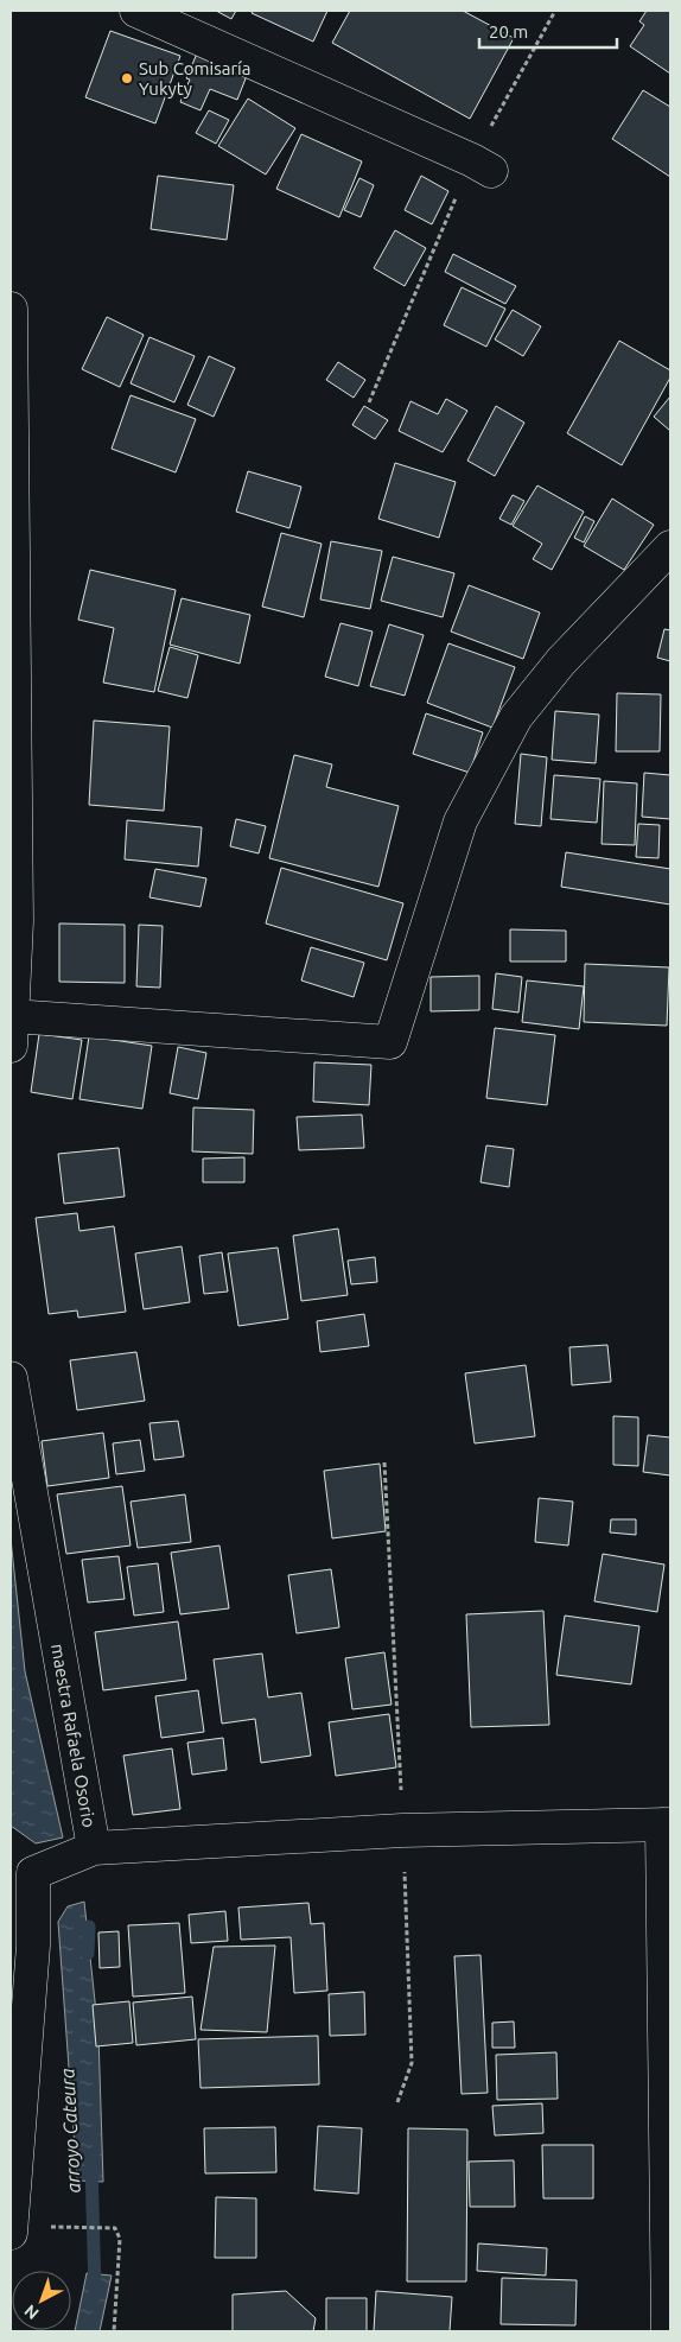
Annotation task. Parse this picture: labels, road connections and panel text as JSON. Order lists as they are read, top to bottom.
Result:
{
  "streets": {
    "street": ["maestra Rafaela Osorio"]
  },
  "water": ["arroyo Cateura"],
  "places": ["Sub Comisaría Yukyty"],
  "scale_bar": "20 m",
  "north": "bottom left"
}
